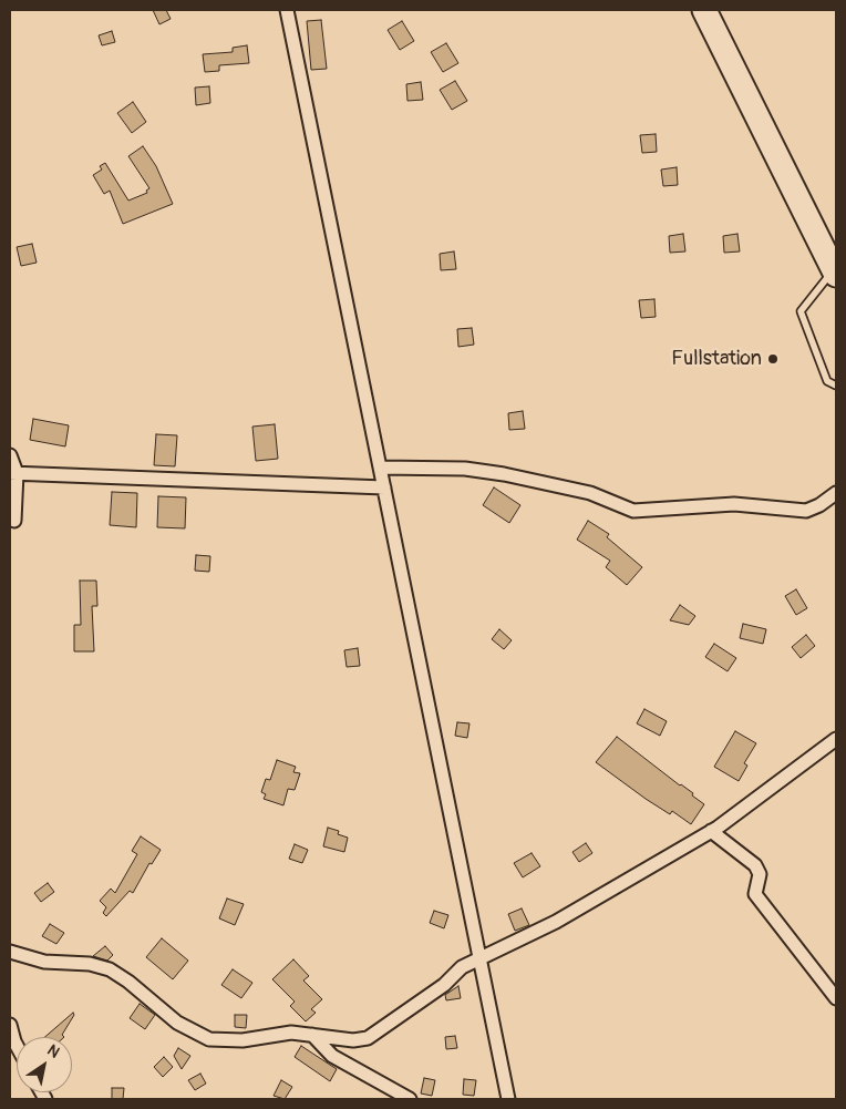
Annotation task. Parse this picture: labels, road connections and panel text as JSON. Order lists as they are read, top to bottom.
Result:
{
  "places": ["Fullstation"],
  "north": "top right"
}
